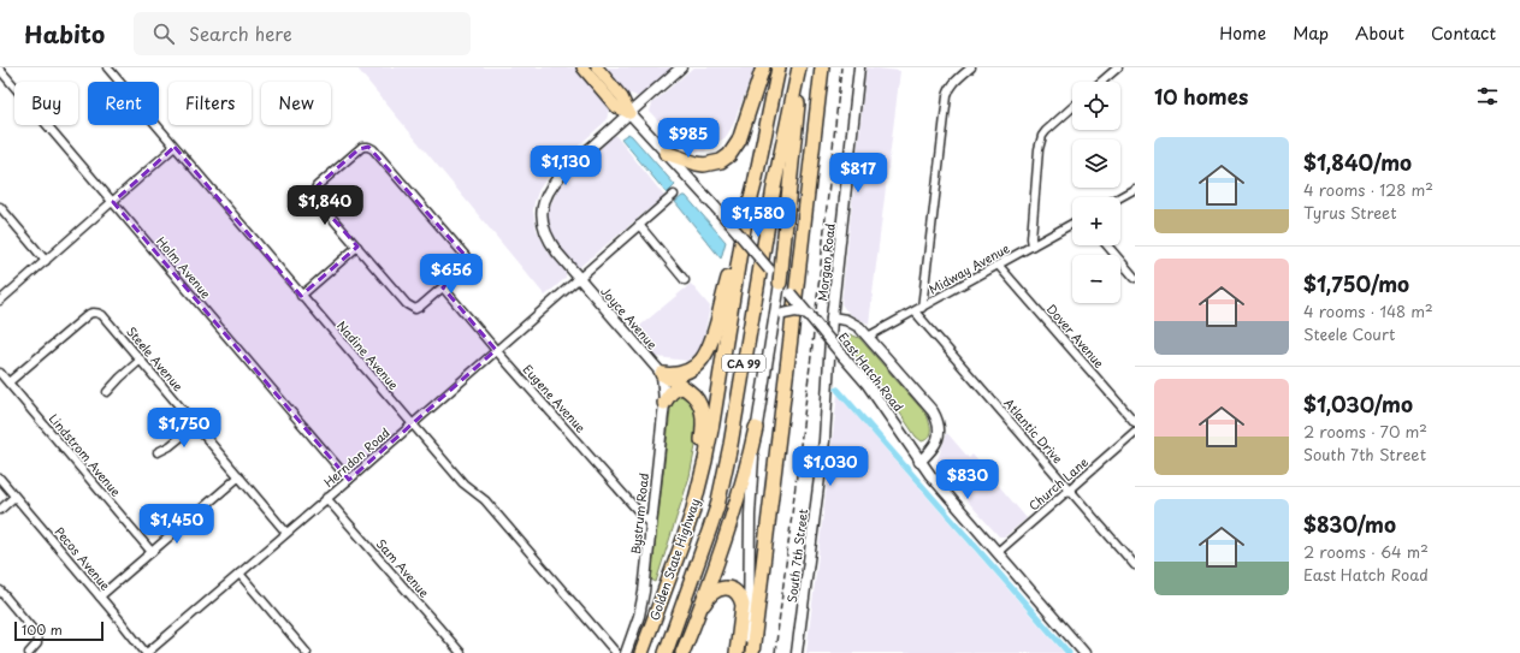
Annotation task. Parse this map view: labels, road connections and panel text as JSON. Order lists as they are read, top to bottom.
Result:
{
  "streets": {
    "highway": ["CA 99", "Golden State Highway"],
    "main road": [
      "Morgan Road",
      "Joyce Avenue",
      "East Hatch Road",
      "Bystrum Road",
      "South 7th Street"
    ],
    "street": [
      "Holm Avenue",
      "Midway Avenue",
      "Dover Avenue",
      "Nadine Avenue",
      "Steele Avenue",
      "Eugene Avenue",
      "Atlantic Drive",
      "Lindstrom Avenue",
      "Herndon Road",
      "Church Lane",
      "Pecos Avenue",
      "Sam Avenue"
    ]
  },
  "crossings": [
    ["Morgan Road", "Midway Avenue"],
    ["Morgan Road", "East Hatch Road"],
    ["Morgan Road", "South 7th Street"],
    ["Holm Avenue", "Herndon Road"],
    ["Midway Avenue", "Dover Avenue"],
    ["Midway Avenue", "Atlantic Drive"],
    ["Joyce Avenue", "Herndon Road"],
    ["Joyce Avenue", "Bystrum Road"],
    ["Nadine Avenue", "Herndon Road"],
    ["Steele Avenue", "Lindstrom Avenue"],
    ["Steele Avenue", "Herndon Road"],
    ["East Hatch Road", "Church Lane"],
    ["Eugene Avenue", "Herndon Road"],
    ["Eugene Avenue", "Bystrum Road"],
    ["Atlantic Drive", "Church Lane"],
    ["Herndon Road", "Pecos Avenue"],
    ["Herndon Road", "Sam Avenue"]
  ],
  "scale_bar": "100 m",
  "page": {
    "header": "Habito",
    "search": "Search here",
    "nav": [
      "Home",
      "Map",
      "About",
      "Contact"
    ],
    "heading": "10 homes",
    "map_buttons": ["+", "−"],
    "chip": [
      "Buy",
      "Rent",
      "Filters",
      "New"
    ],
    "price": [
      "$985",
      "$1,130",
      "$817",
      "$1,840",
      "$1,580",
      "$656",
      "$1,750",
      "$1,030",
      "$830",
      "$1,450"
    ],
    "list": [
      {
        "name": "$1,840/mo",
        "note": "4 rooms · 128 m² · Tyrus Street"
      },
      {
        "name": "$1,750/mo",
        "note": "4 rooms · 148 m² · Steele Court"
      },
      {
        "name": "$1,030/mo",
        "note": "2 rooms · 70 m² · South 7th Street"
      },
      {
        "name": "$830/mo",
        "note": "2 rooms · 64 m² · East Hatch Road"
      }
    ],
    "scale": "100 m"
  }
}
